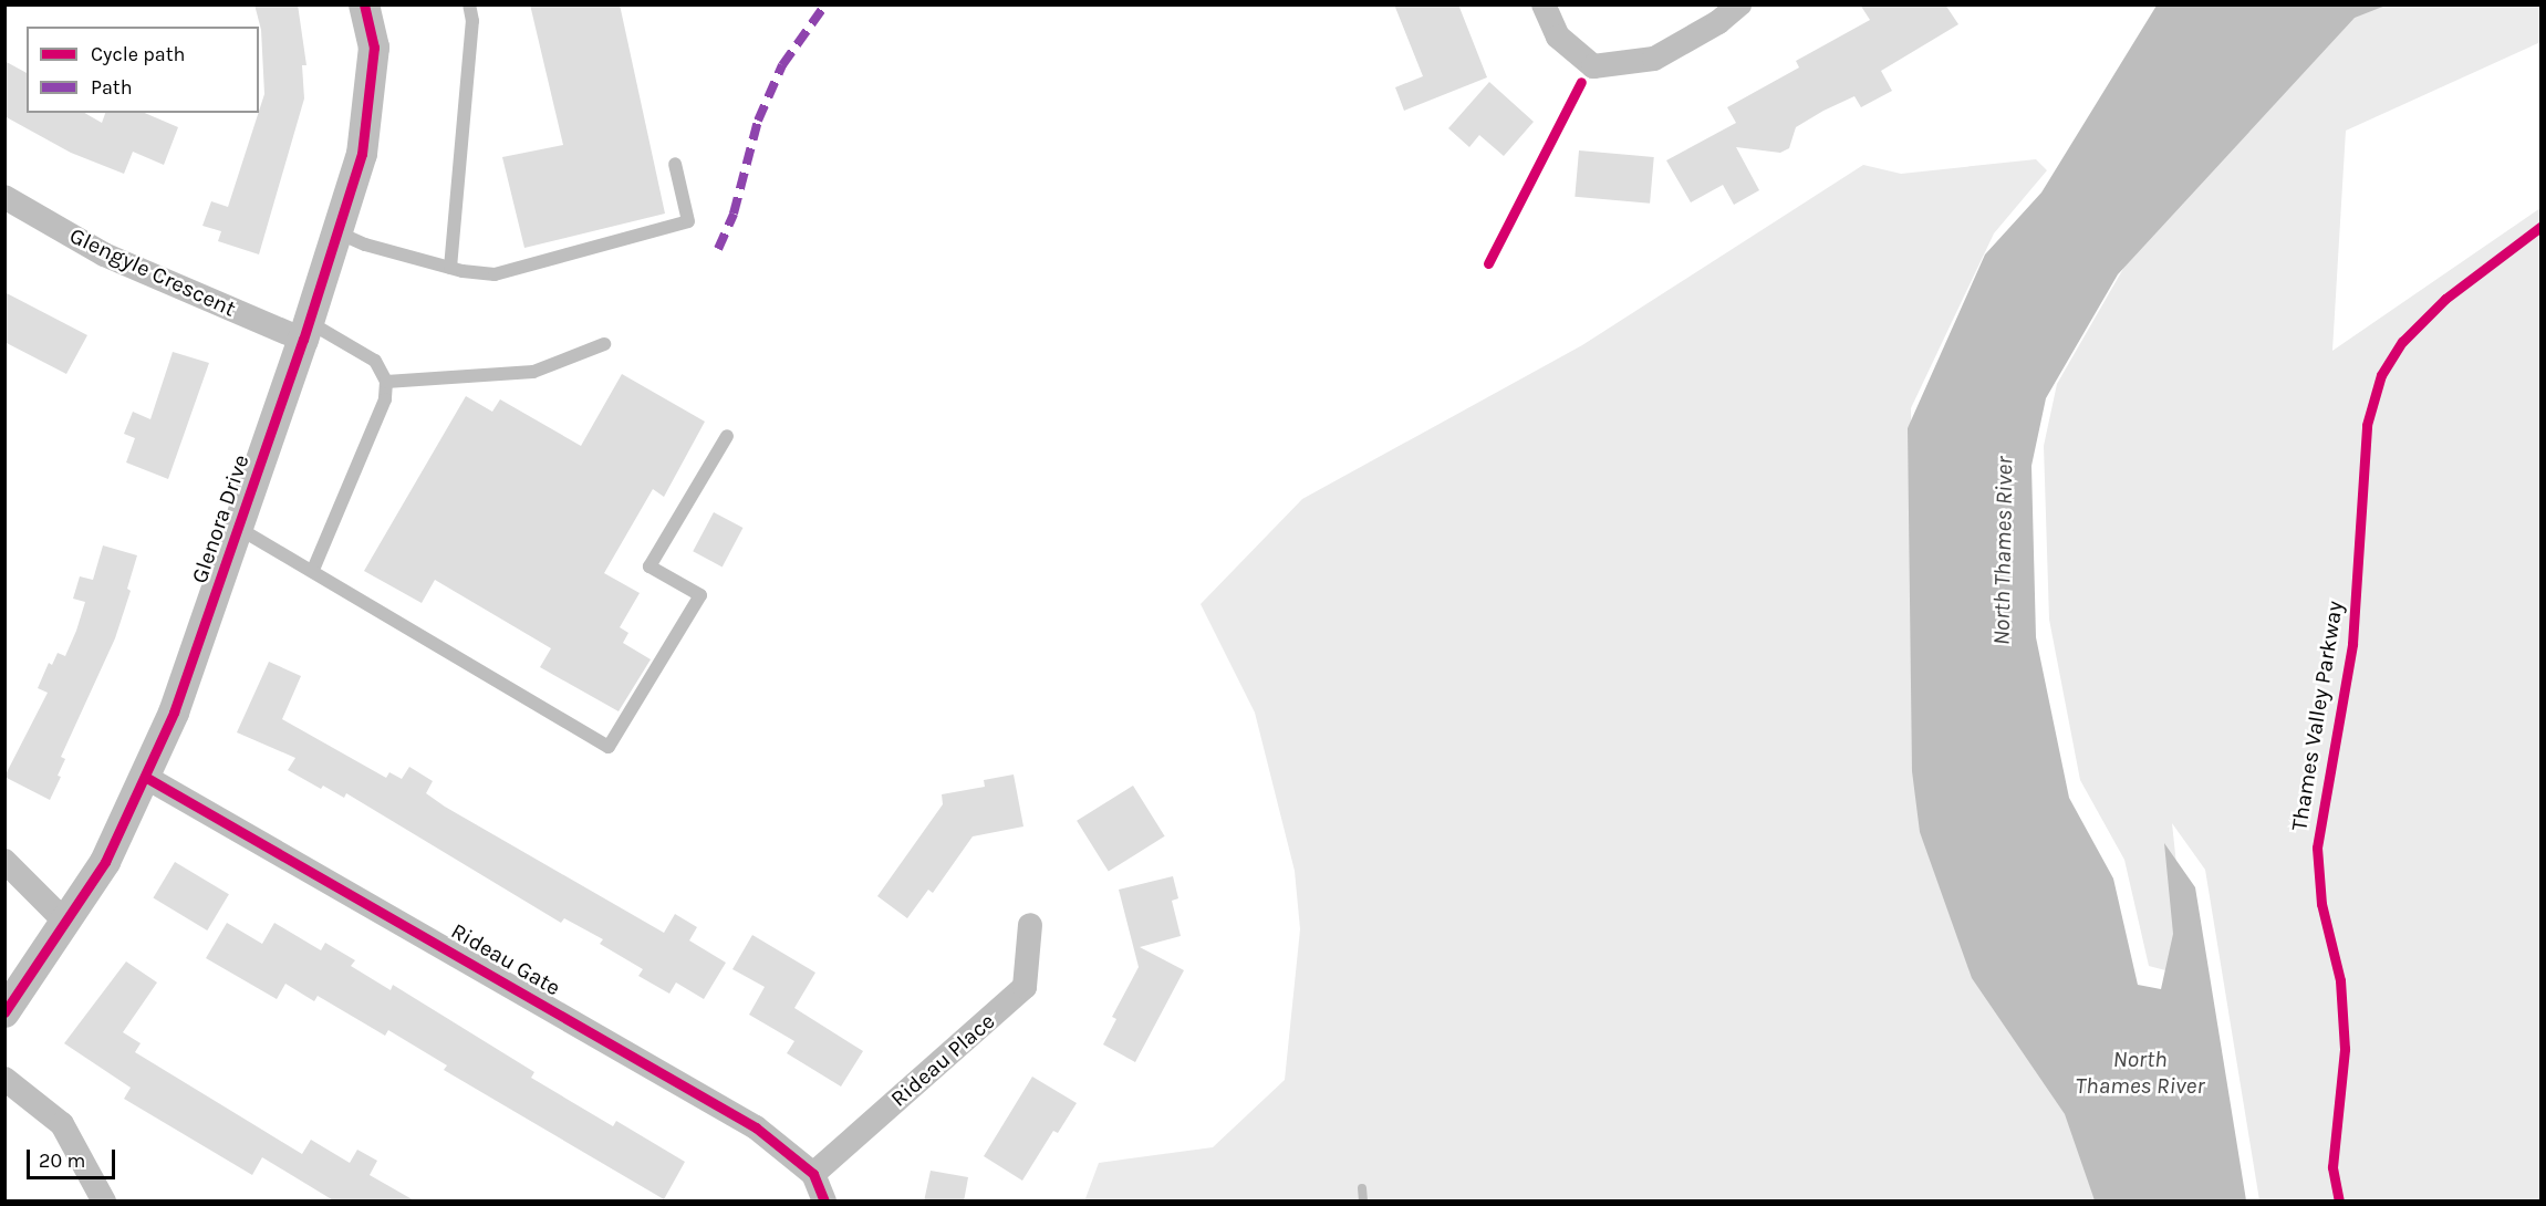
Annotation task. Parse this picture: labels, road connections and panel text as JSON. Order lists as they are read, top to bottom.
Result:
{
  "streets": {
    "street": [
      "Glengyle Crescent",
      "Glenora Drive",
      "Rideau Gate",
      "Rideau Place"
    ],
    "cycle path": ["Thames Valley Parkway"]
  },
  "crossings": [
    ["Glengyle Crescent", "Glenora Drive"],
    ["Glenora Drive", "Rideau Gate"],
    ["Rideau Gate", "Rideau Place"]
  ],
  "water": ["North Thames River"],
  "legend": ["Cycle path", "Path"],
  "scale_bar": "20 m"
}
